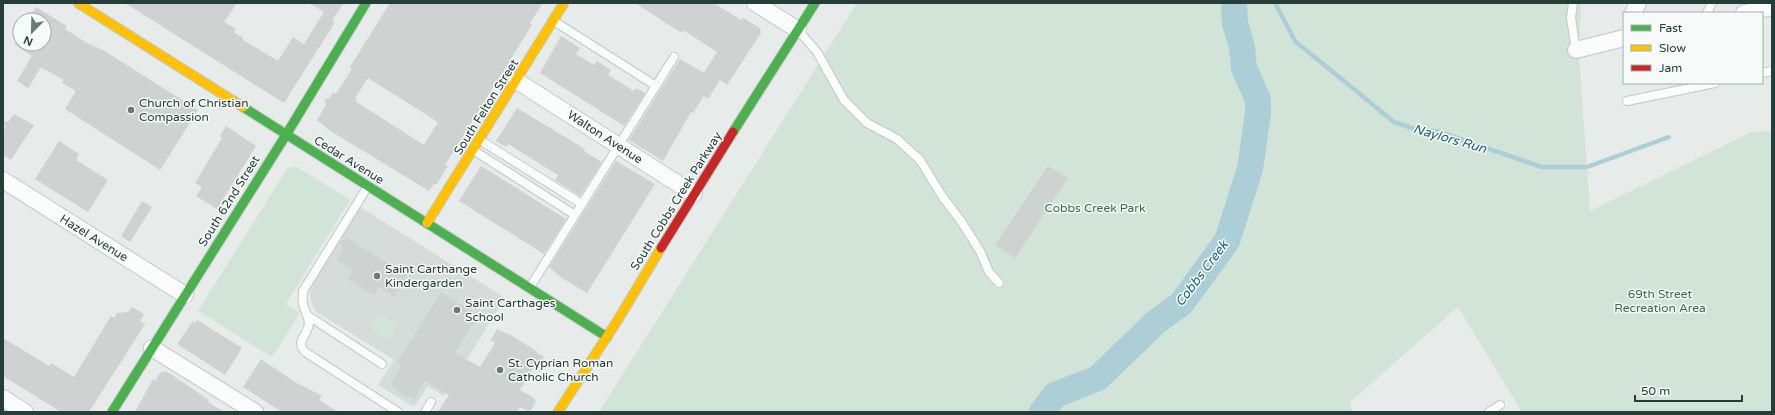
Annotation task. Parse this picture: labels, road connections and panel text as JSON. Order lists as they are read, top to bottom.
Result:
{
  "streets": {
    "street": [
      "South Felton Street",
      "Walton Avenue",
      "Cedar Avenue",
      "South 62nd Street",
      "South Cobbs Creek Parkway",
      "Hazel Avenue"
    ]
  },
  "crossings": [
    ["South Felton Street", "Walton Avenue"],
    ["South Felton Street", "Cedar Avenue"],
    ["Walton Avenue", "South Cobbs Creek Parkway"],
    ["Cedar Avenue", "South 62nd Street"],
    ["Cedar Avenue", "South Cobbs Creek Parkway"],
    ["South 62nd Street", "Hazel Avenue"]
  ],
  "water": ["Naylors Run", "Cobbs Creek"],
  "parks": ["Cobbs Creek Park", "69th Street Recreation Area"],
  "places": [
    "Church of Christian Compassion",
    "Saint Carthange Kindergarden",
    "Saint Carthages School",
    "St. Cyprian Roman Catholic Church"
  ],
  "legend": ["Fast", "Slow", "Jam"],
  "scale_bar": "50 m",
  "north": "bottom left"
}
